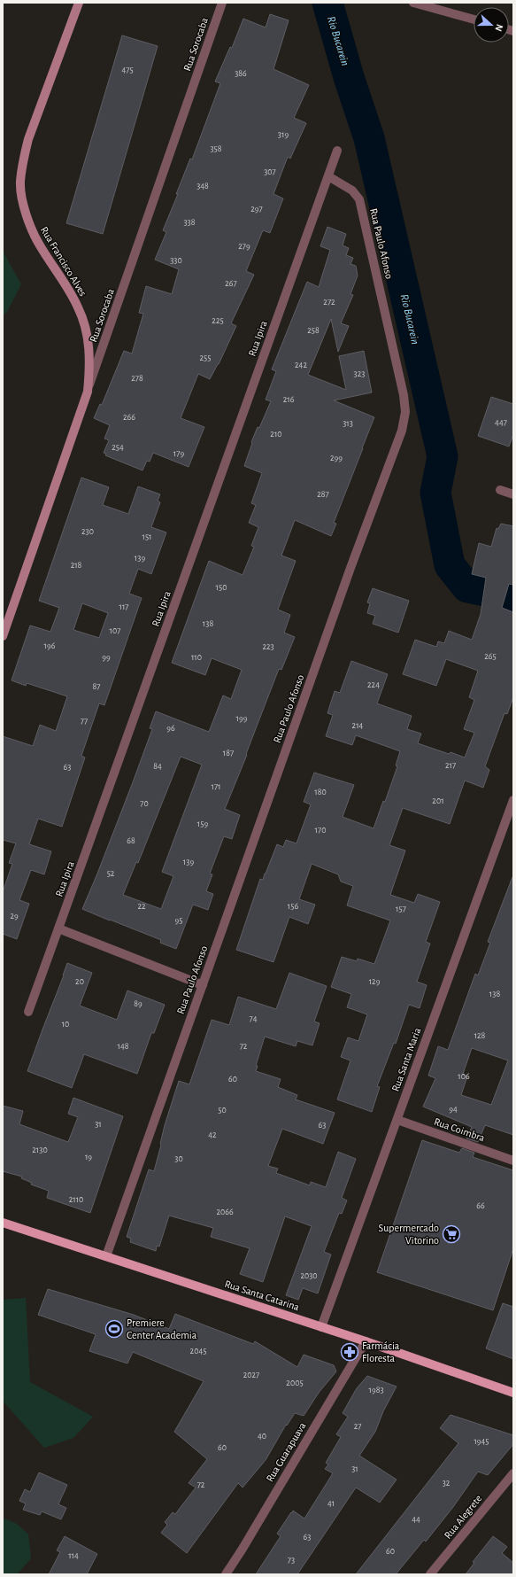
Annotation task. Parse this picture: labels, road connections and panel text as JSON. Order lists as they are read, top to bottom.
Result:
{
  "streets": {
    "main road": ["Rua Sorocaba", "Rua Francisco Alves", "Rua Santa Catarina"],
    "street": [
      "Rua Paulo Afonso",
      "Rua Ipira",
      "Rua Santa Maria",
      "Rua Coimbra",
      "Rua Guarapuava",
      "Rua Alegrete"
    ]
  },
  "crossings": [
    ["Rua Sorocaba", "Rua Francisco Alves"],
    ["Rua Paulo Afonso", "Rua Ipira"],
    ["Rua Paulo Afonso", "Rua Santa Catarina"],
    ["Rua Santa Maria", "Rua Coimbra"],
    ["Rua Santa Maria", "Rua Santa Catarina"],
    ["Rua Santa Catarina", "Rua Guarapuava"]
  ],
  "water": ["Rio Bucarein"],
  "places": {
    "supermarket": ["Supermercado Vitorino"],
    "sports": ["Premiere Center Academia"],
    "pharmacy": ["Farmácia Floresta"]
  },
  "house_numbers": [
    "475",
    "386",
    "319",
    "358",
    "307",
    "348",
    "297",
    "338",
    "279",
    "330",
    "267",
    "272",
    "225",
    "258",
    "255",
    "242",
    "323",
    "278",
    "216",
    "266",
    "447",
    "313",
    "210",
    "254",
    "179",
    "299",
    "287",
    "230",
    "151",
    "139",
    "218",
    "150",
    "117",
    "138",
    "107",
    "196",
    "223",
    "265",
    "99",
    "110",
    "224",
    "87",
    "199",
    "77",
    "214",
    "96",
    "187",
    "217",
    "84",
    "63",
    "171",
    "180",
    "201",
    "70",
    "159",
    "170",
    "68",
    "139",
    "52",
    "22",
    "156",
    "157",
    "29",
    "95",
    "20",
    "129",
    "138",
    "89",
    "74",
    "10",
    "128",
    "148",
    "72",
    "106",
    "60",
    "94",
    "50",
    "31",
    "63",
    "42",
    "2130",
    "19",
    "30",
    "2110",
    "66",
    "2066",
    "2030",
    "2045",
    "2027",
    "2005",
    "1983",
    "27",
    "40",
    "1945",
    "60",
    "31",
    "32",
    "72",
    "41",
    "44",
    "63",
    "60",
    "114",
    "73"
  ],
  "north": "right"
}
